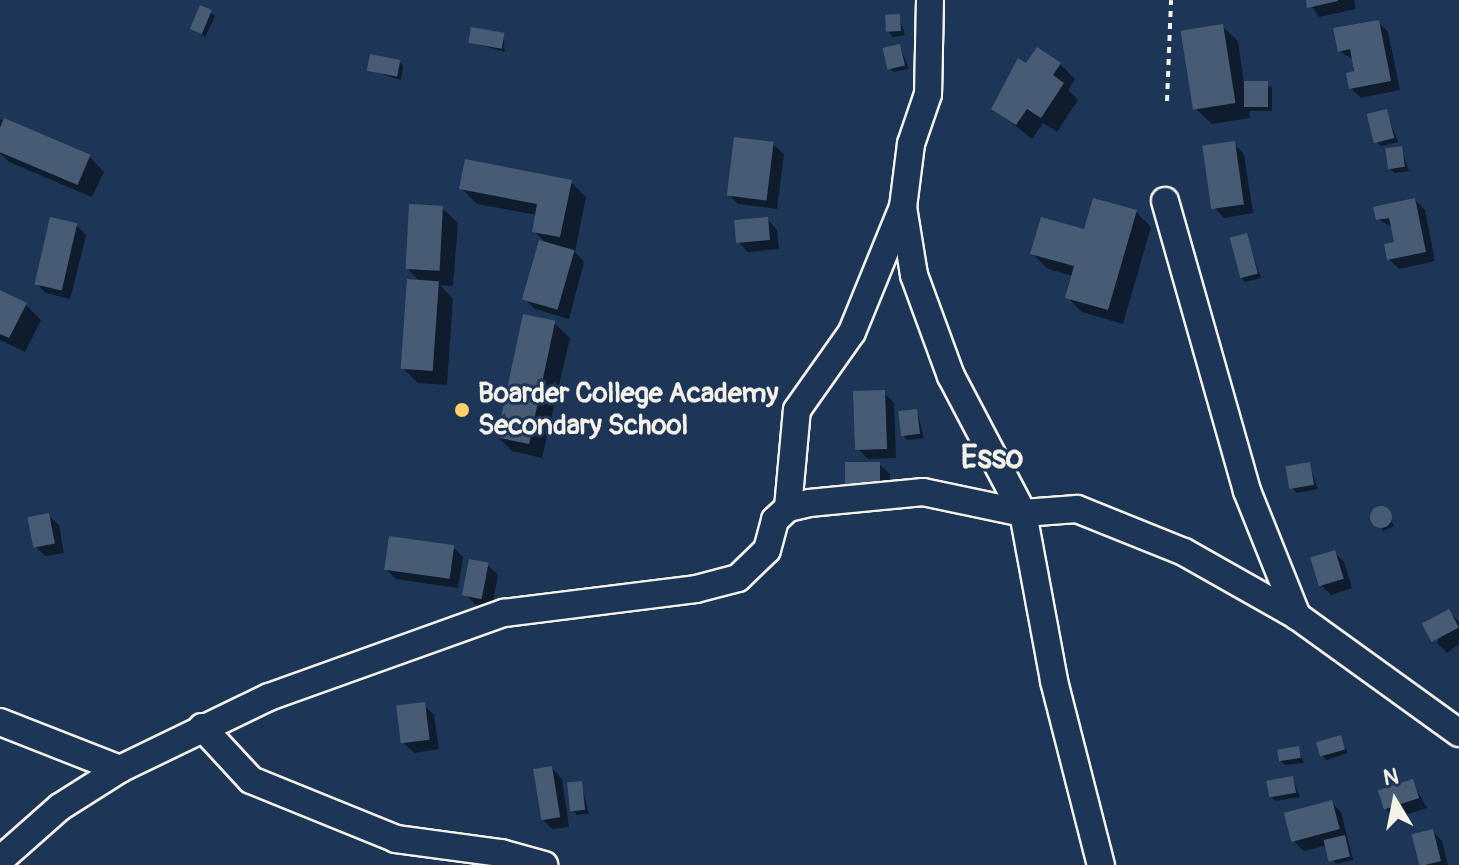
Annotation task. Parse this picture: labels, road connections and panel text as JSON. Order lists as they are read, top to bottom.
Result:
{
  "districts": ["Esso"],
  "places": ["Boarder College Academy Secondary School"],
  "north": "top"
}
